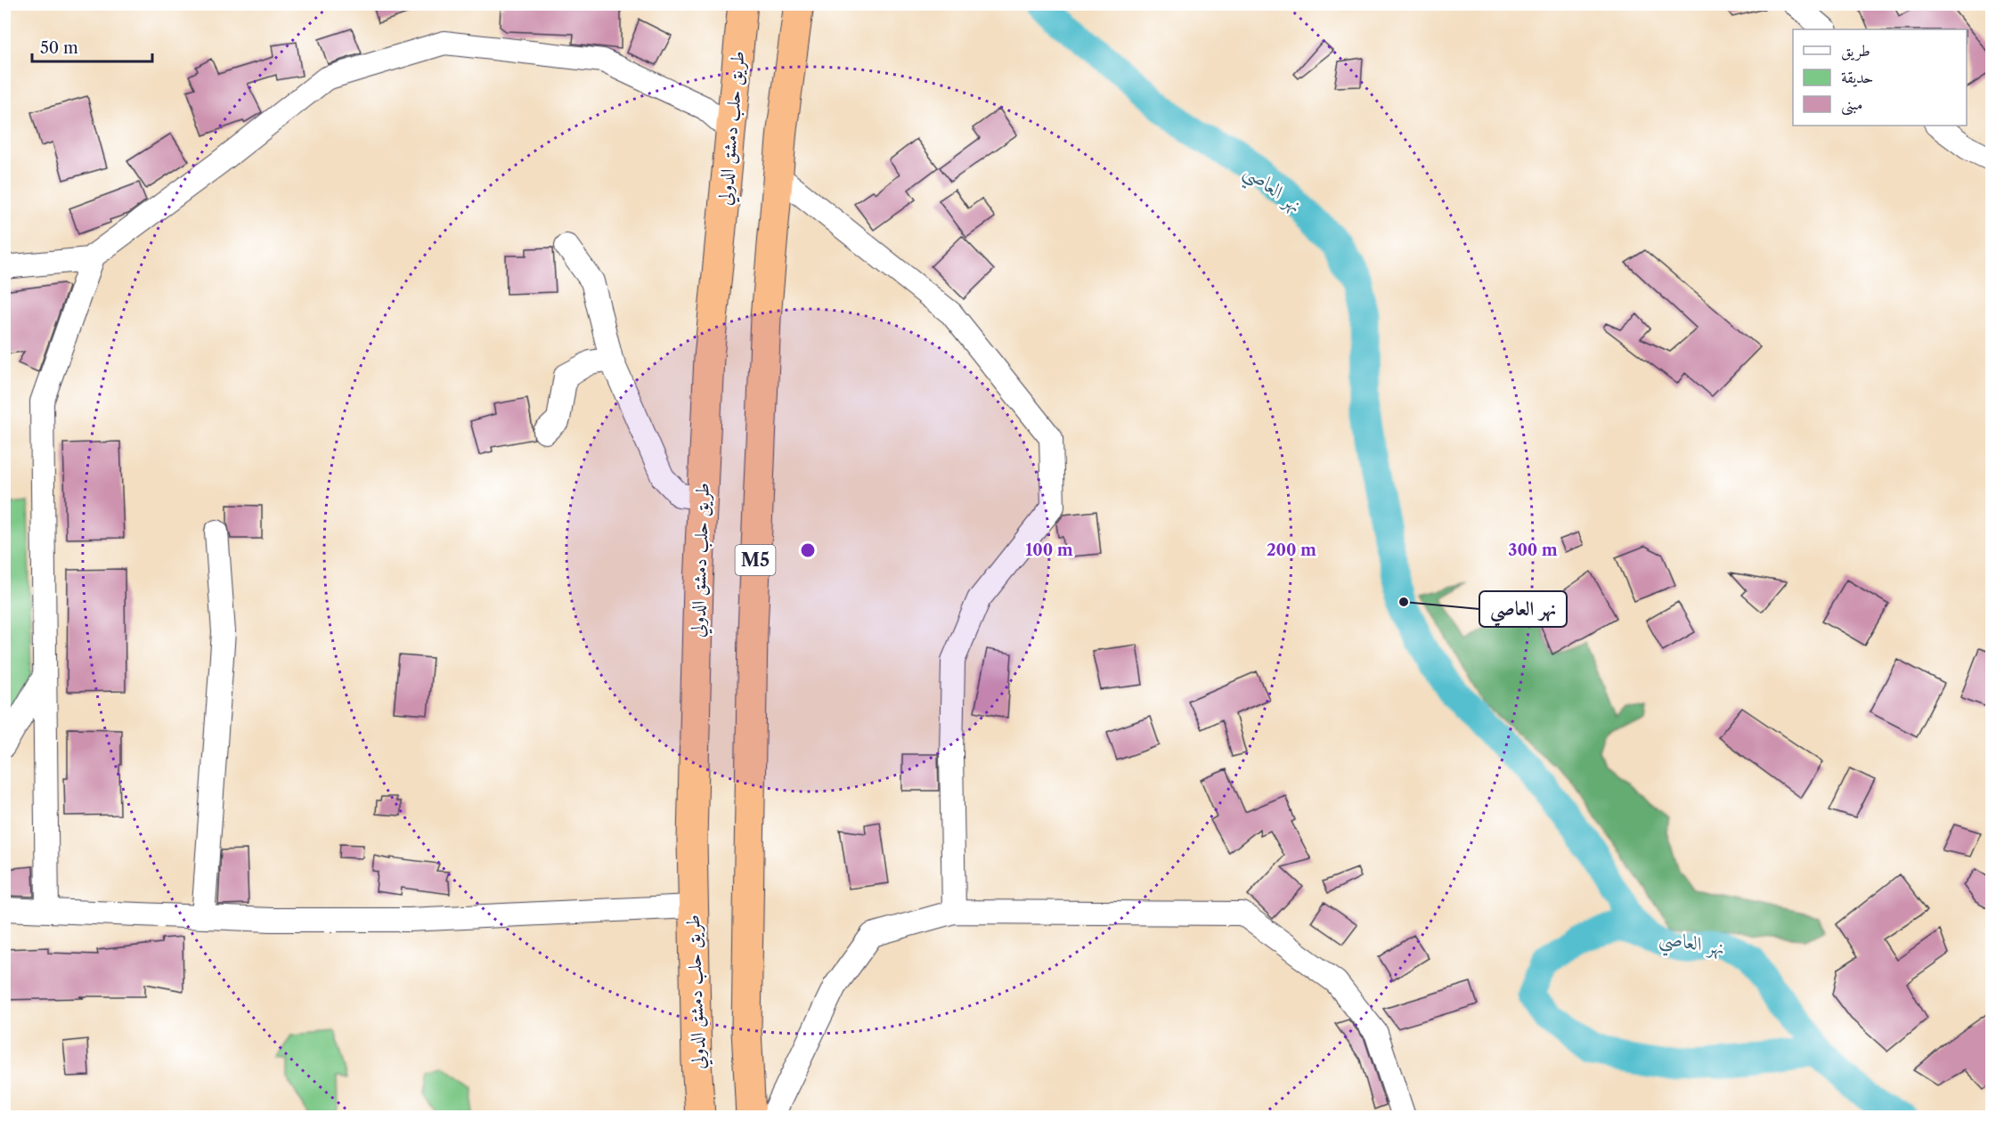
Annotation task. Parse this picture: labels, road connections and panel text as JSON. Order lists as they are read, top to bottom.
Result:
{
  "streets": {
    "highway": ["طريق حلب دمشق الدولي", "M5"]
  },
  "water": ["نهر العاصي"],
  "places": ["نهر العاصي"],
  "legend": ["طريق", "حديقة", "مبنى"],
  "scale_bar": "50 m",
  "rings": ["100 m", "200 m", "300 m"]
}
